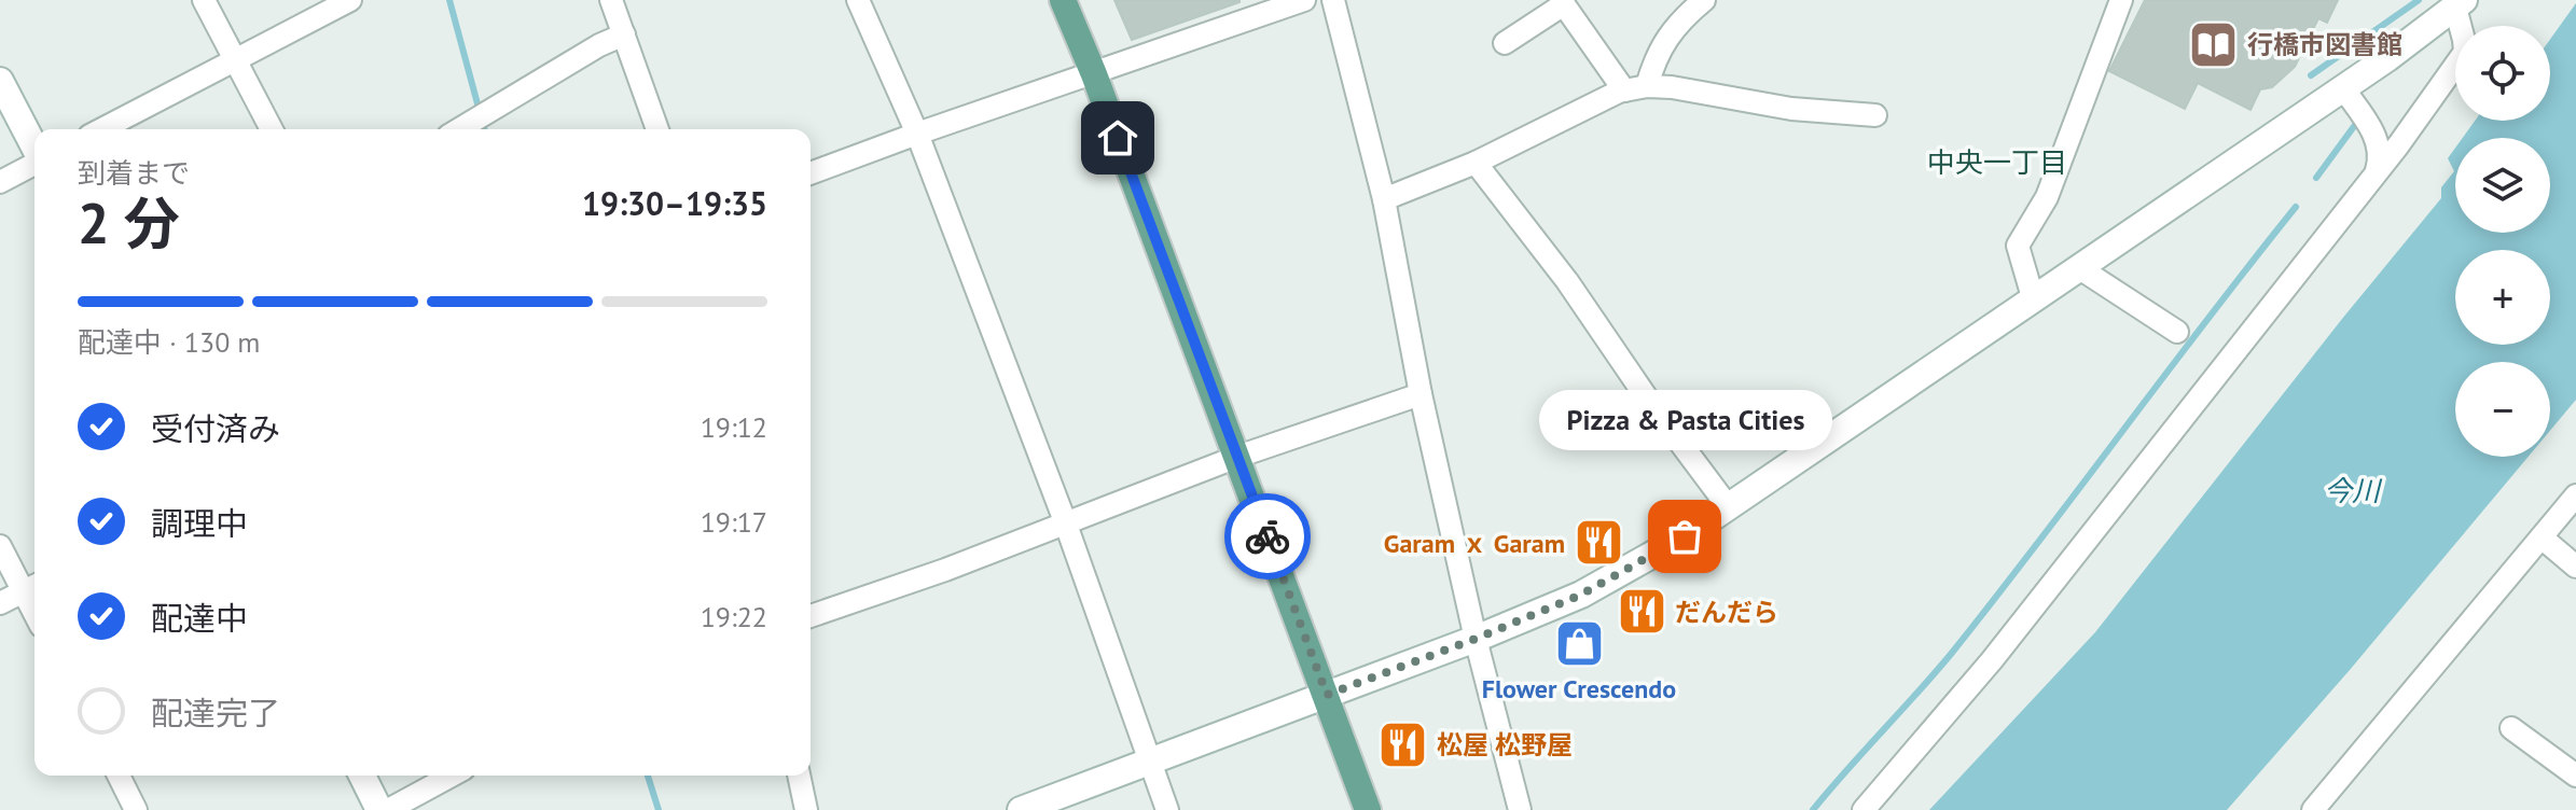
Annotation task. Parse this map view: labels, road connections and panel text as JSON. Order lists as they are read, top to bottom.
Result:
{
  "districts": ["中央一丁目"],
  "water": ["今川"],
  "places": {
    "library": ["行橋市図書館"],
    "other": ["Pizza & Pasta Cities"],
    "restaurant": ["Garam ｘ Garam", "だんだら", "松屋 松野屋"],
    "shop": ["Flower Crescendo"]
  },
  "page": {
    "map_buttons": ["+", "−"],
    "heading": ["2 分", "到着まで", "19:30–19:35"],
    "bar": "配達中 · 130 m",
    "list": [
      ["受付済み", "19:12"],
      ["調理中", "19:17"],
      ["配達中", "19:22"],
      "配達完了"
    ],
    "bubble": "Pizza & Pasta Cities"
  }
}
